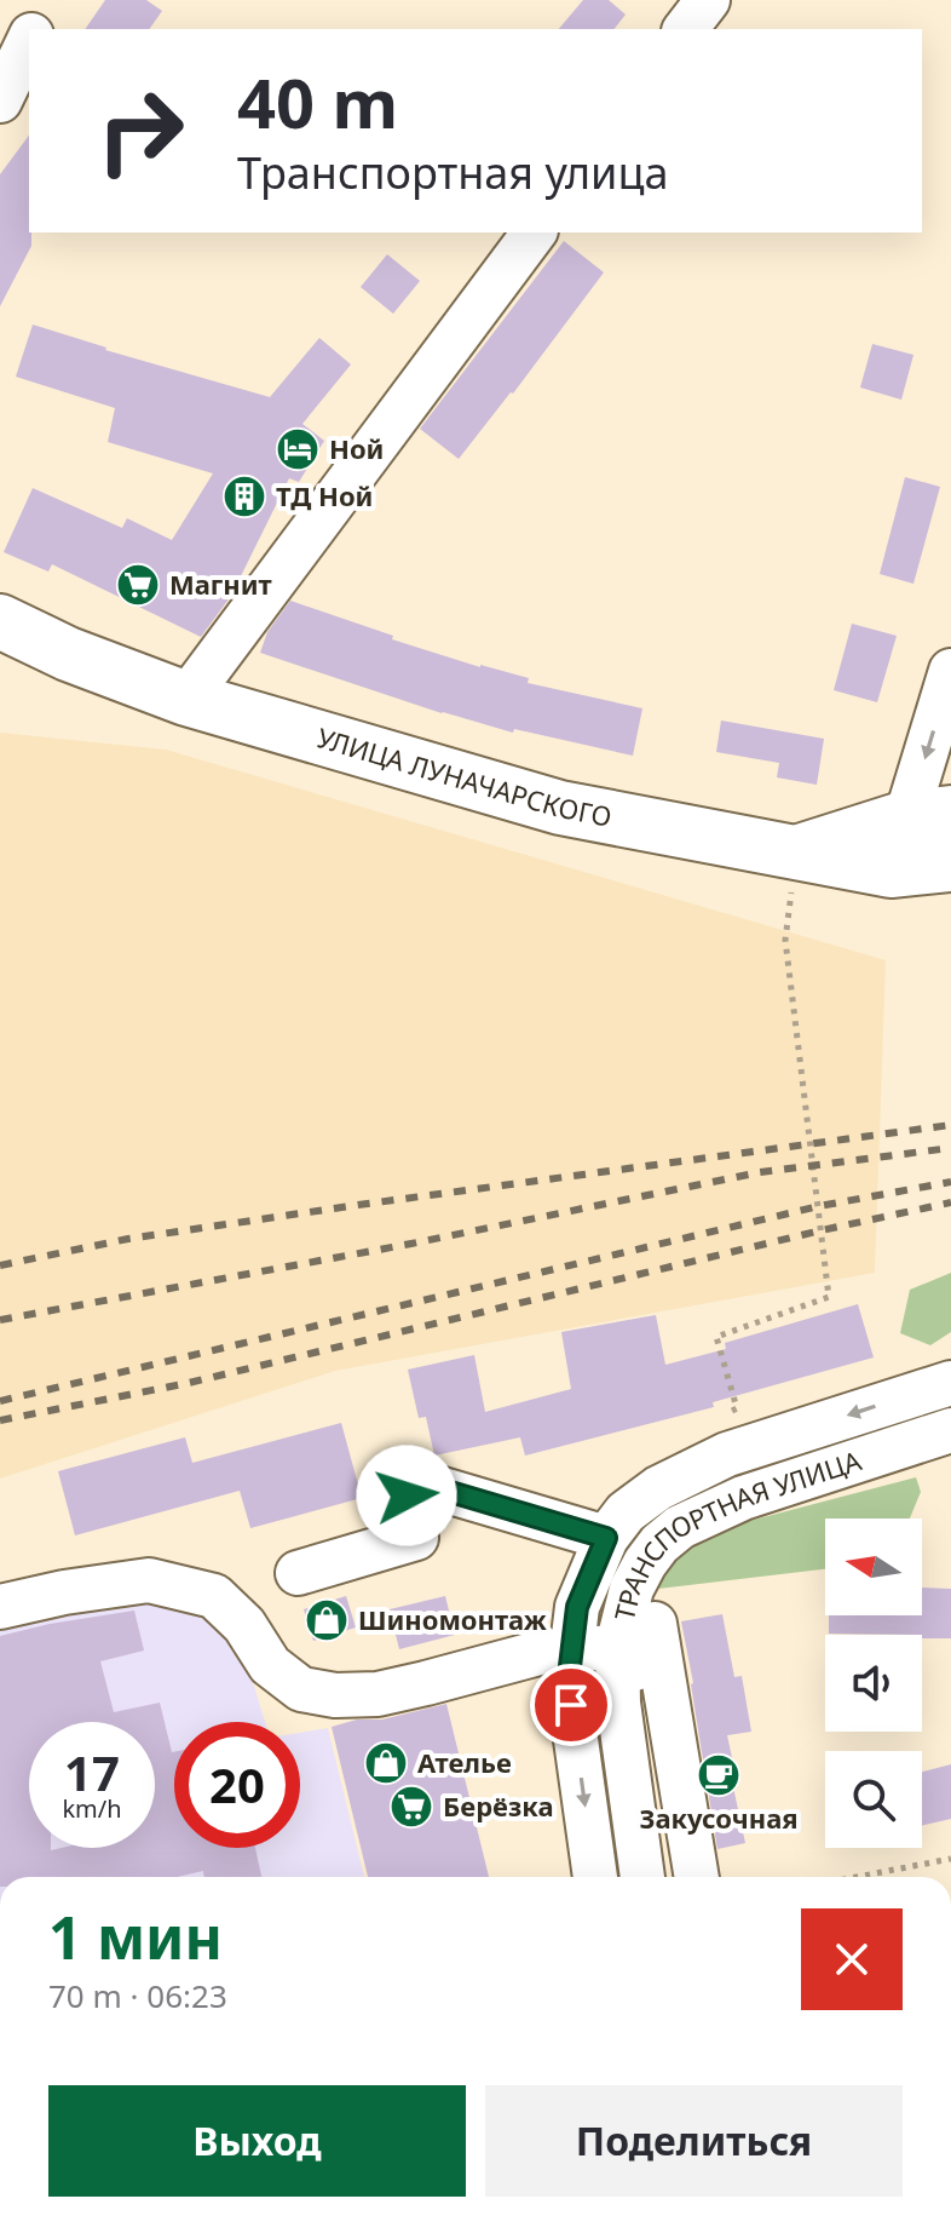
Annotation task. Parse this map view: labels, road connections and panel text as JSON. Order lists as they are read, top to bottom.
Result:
{
  "streets": {
    "main road": ["УЛИЦА ЛУНАЧАРСКОГО"],
    "street": ["ТРАНСПОРТНАЯ УЛИЦА"]
  },
  "places": {
    "hotel": ["Ной"],
    "building": ["ТД Ной"],
    "supermarket": ["Магнит", "Берёзка"],
    "shop": ["Шиномонтаж", "Ателье"],
    "cafe": ["Закусочная"]
  },
  "north": "left",
  "page": {
    "turn": ["40 m", "Транспортная улица"],
    "speed": "17 km/h",
    "limit": "20",
    "heading": ["1 мин", "70 m · 06:23"],
    "buttons": ["Выход", "Поделиться"]
  }
}
